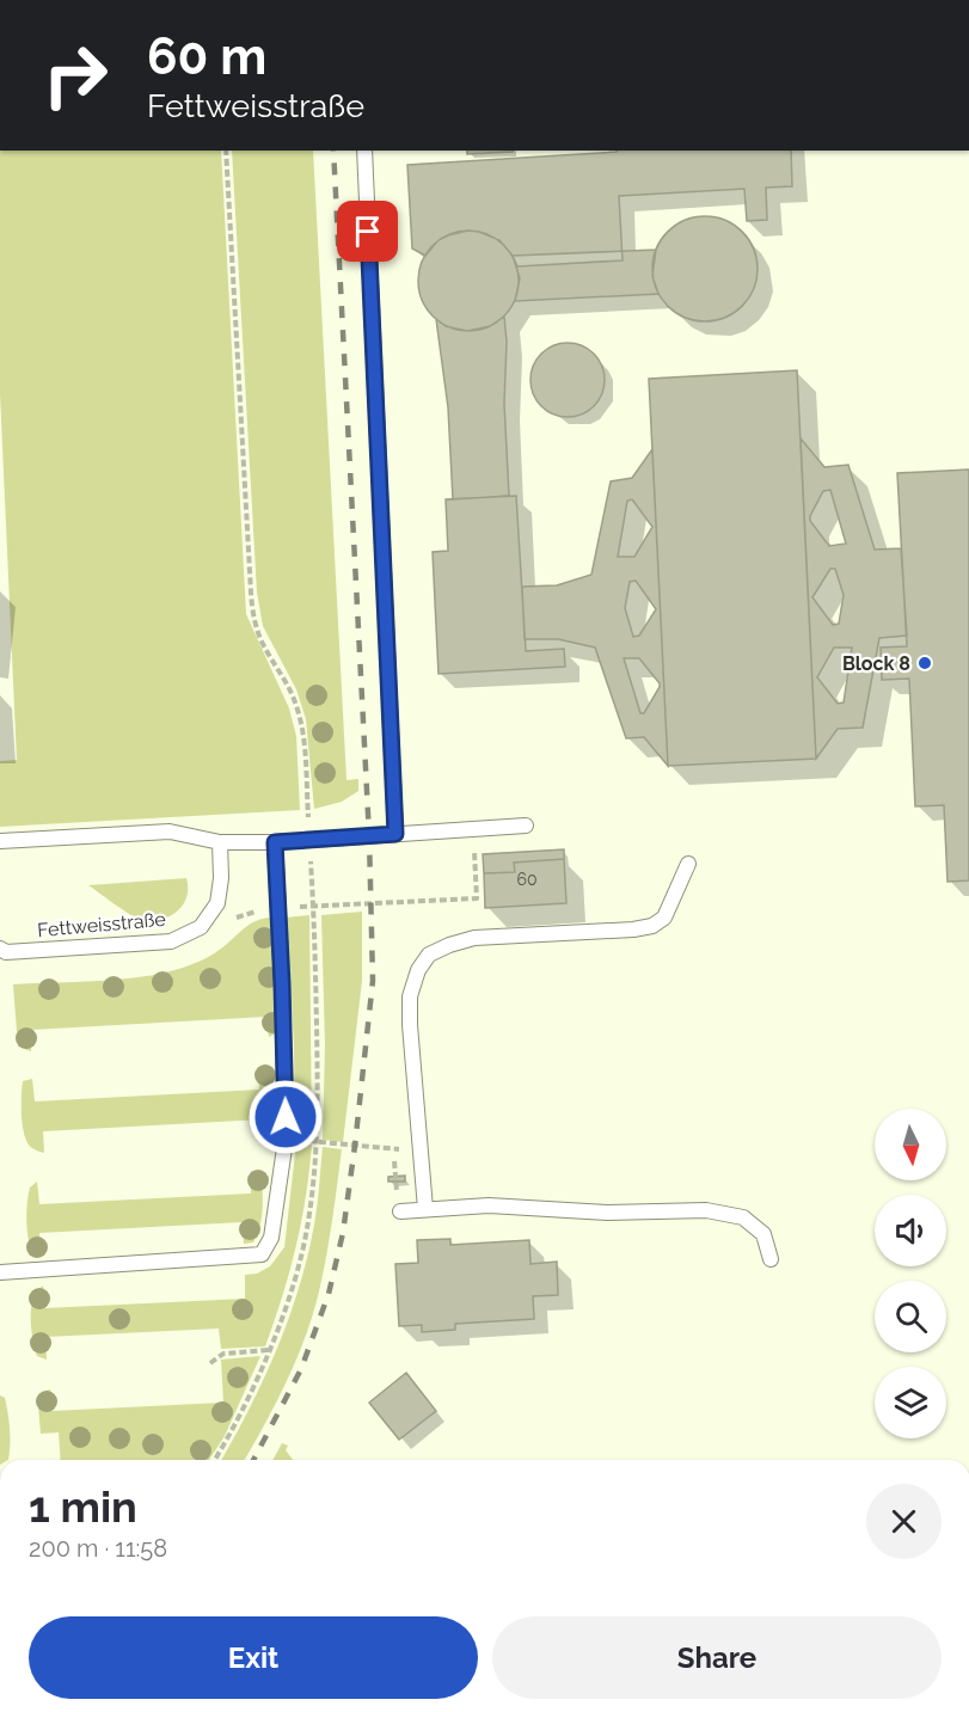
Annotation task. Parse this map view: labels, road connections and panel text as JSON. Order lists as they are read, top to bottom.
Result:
{
  "streets": {
    "lane": ["Fettweisstraße"]
  },
  "places": ["Block 8"],
  "house_numbers": ["60"],
  "north": "bottom",
  "page": {
    "turn": ["60 m", "Fettweisstraße"],
    "heading": ["1 min", "200 m · 11:58"],
    "buttons": ["Exit", "Share"]
  }
}
